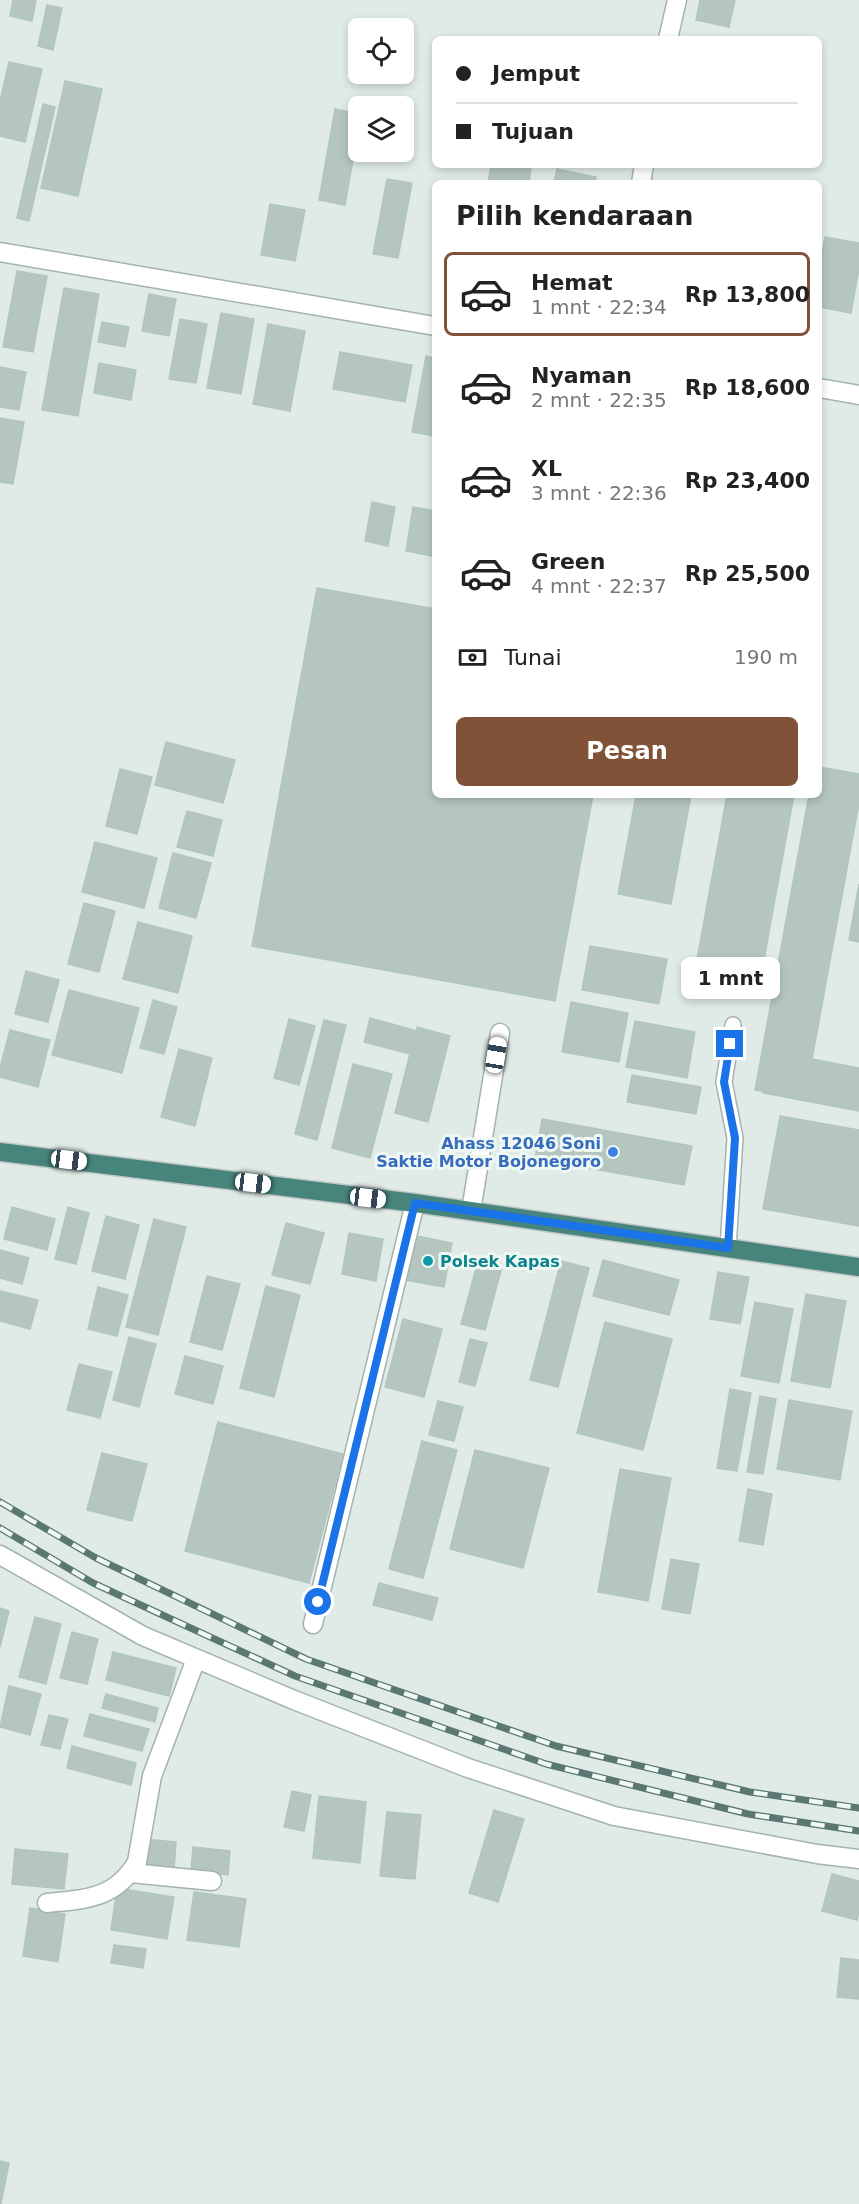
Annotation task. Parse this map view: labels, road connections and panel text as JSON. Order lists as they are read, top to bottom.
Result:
{
  "places": ["Ahass 12046 Soni Saktie Motor Bojonegoro", "Polsek Kapas"],
  "page": {
    "banner": ["Jemput", "Tujuan"],
    "heading": "Pilih kendaraan",
    "list": [
      {
        "name": "Hemat",
        "note": "1 mnt · 22:34",
        "value": "Rp 13,800"
      },
      {
        "name": "Nyaman",
        "note": "2 mnt · 22:35",
        "value": "Rp 18,600"
      },
      {
        "name": "XL",
        "note": "3 mnt · 22:36",
        "value": "Rp 23,400"
      },
      {
        "name": "Green",
        "note": "4 mnt · 22:37",
        "value": "Rp 25,500"
      }
    ],
    "pay": ["Tunai", "190 m"],
    "buttons": "Pesan",
    "bubble": "1 mnt"
  }
}
